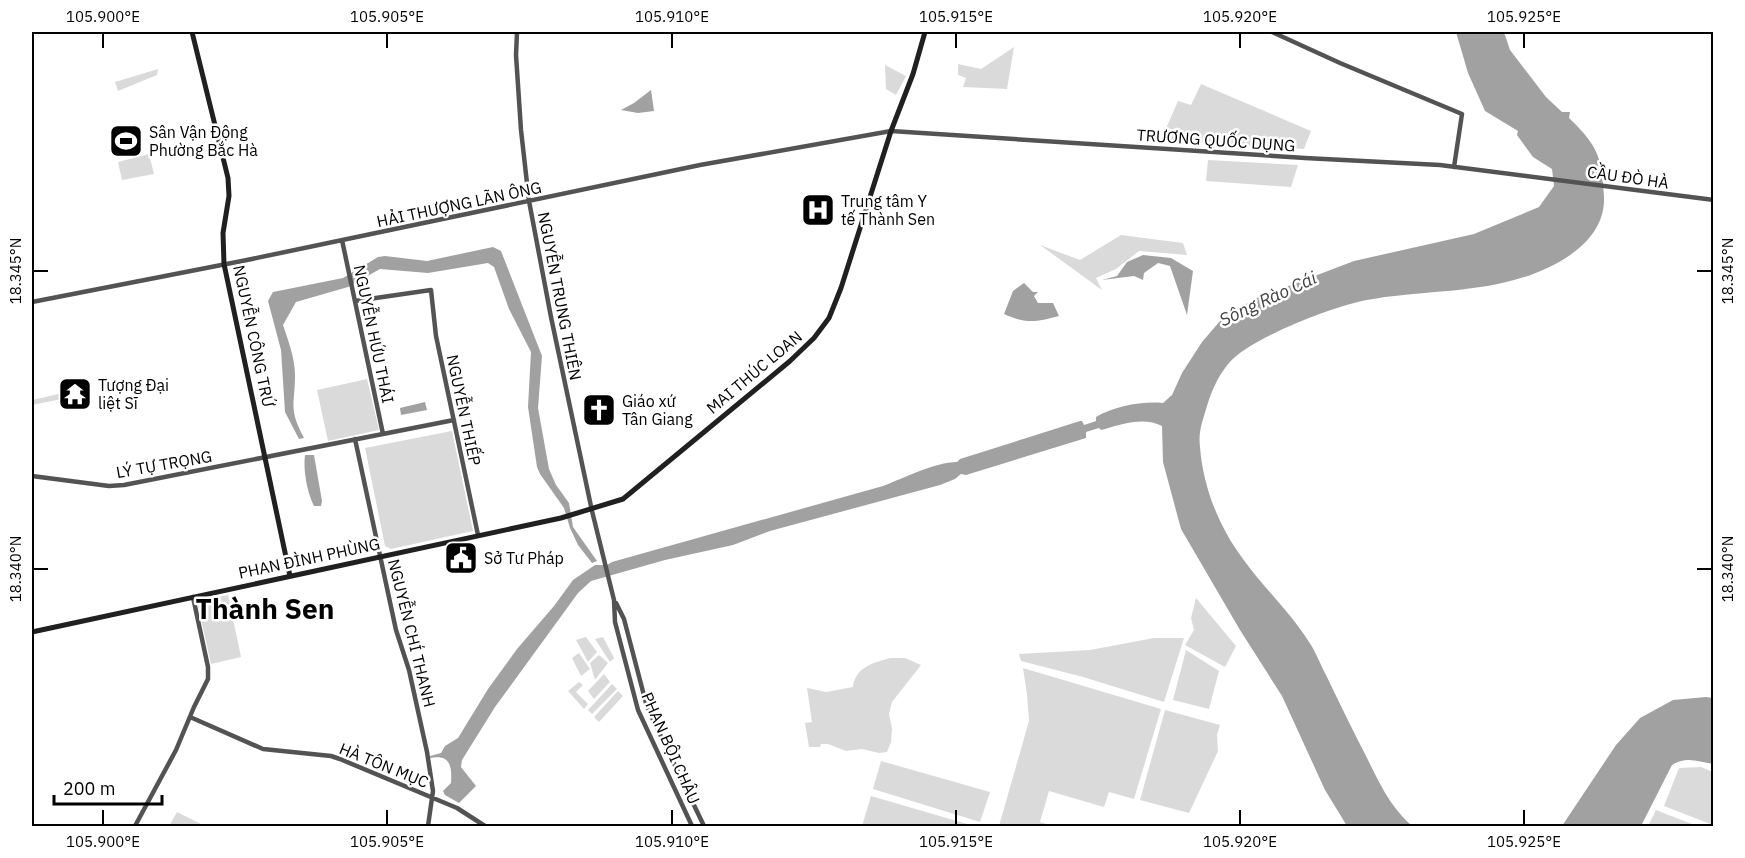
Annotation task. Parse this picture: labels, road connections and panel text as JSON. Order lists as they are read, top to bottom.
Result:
{
  "streets": {
    "main road": ["NGUYỄN CÔNG TRỨ", "MAI THÚC LOAN", "PHAN ĐÌNH PHÙNG"],
    "street": [
      "TRƯƠNG QUỐC DỤNG",
      "CẦU ĐÒ HÀ",
      "HẢI THƯỢNG LÃN ÔNG",
      "NGUYỄN TRUNG THIÊN",
      "NGUYỄN HỨU THÁI",
      "NGUYỄN THIẾP",
      "LÝ TỰ TRỌNG",
      "NGUYỄN CHÍ THANH",
      "PHAN BỘI CHÂU",
      "HÀ TÔN MỤC"
    ]
  },
  "crossings": [
    ["TRƯƠNG QUỐC DỤNG", "CẦU ĐÒ HÀ"],
    ["TRƯƠNG QUỐC DỤNG", "HẢI THƯỢNG LÃN ÔNG"],
    ["TRƯƠNG QUỐC DỤNG", "MAI THÚC LOAN"],
    ["HẢI THƯỢNG LÃN ÔNG", "NGUYỄN TRUNG THIÊN"],
    ["HẢI THƯỢNG LÃN ÔNG", "NGUYỄN HỨU THÁI"],
    ["HẢI THƯỢNG LÃN ÔNG", "NGUYỄN CÔNG TRỨ"],
    ["HẢI THƯỢNG LÃN ÔNG", "MAI THÚC LOAN"],
    ["NGUYỄN TRUNG THIÊN", "MAI THÚC LOAN"],
    ["NGUYỄN TRUNG THIÊN", "PHAN ĐÌNH PHÙNG"],
    ["NGUYỄN TRUNG THIÊN", "PHAN BỘI CHÂU"],
    ["NGUYỄN HỨU THÁI", "NGUYỄN THIẾP"],
    ["NGUYỄN HỨU THÁI", "LÝ TỰ TRỌNG"],
    ["NGUYỄN CÔNG TRỨ", "LÝ TỰ TRỌNG"],
    ["NGUYỄN CÔNG TRỨ", "PHAN ĐÌNH PHÙNG"],
    ["MAI THÚC LOAN", "PHAN ĐÌNH PHÙNG"],
    ["NGUYỄN THIẾP", "LÝ TỰ TRỌNG"],
    ["NGUYỄN THIẾP", "PHAN ĐÌNH PHÙNG"],
    ["LÝ TỰ TRỌNG", "NGUYỄN CHÍ THANH"],
    ["PHAN ĐÌNH PHÙNG", "NGUYỄN CHÍ THANH"],
    ["NGUYỄN CHÍ THANH", "HÀ TÔN MỤC"]
  ],
  "districts": ["Thành Sen"],
  "water": ["Sông Rào Cái"],
  "places": {
    "sports": ["Sân Vận Động Phường Bắc Hà"],
    "hospital": ["Trung tâm Y tế Thành Sen"],
    "temple": ["Tượng Đại liệt Sĩ"],
    "church": ["Giáo xứ Tân Giang"],
    "public building": ["Sở Tư Pháp"]
  },
  "scale_bar": "200 m",
  "coordinates": [
    "105.900°E",
    "105.905°E",
    "105.910°E",
    "105.915°E",
    "105.920°E",
    "105.925°E",
    "18.345°N",
    "18.340°N"
  ]
}
